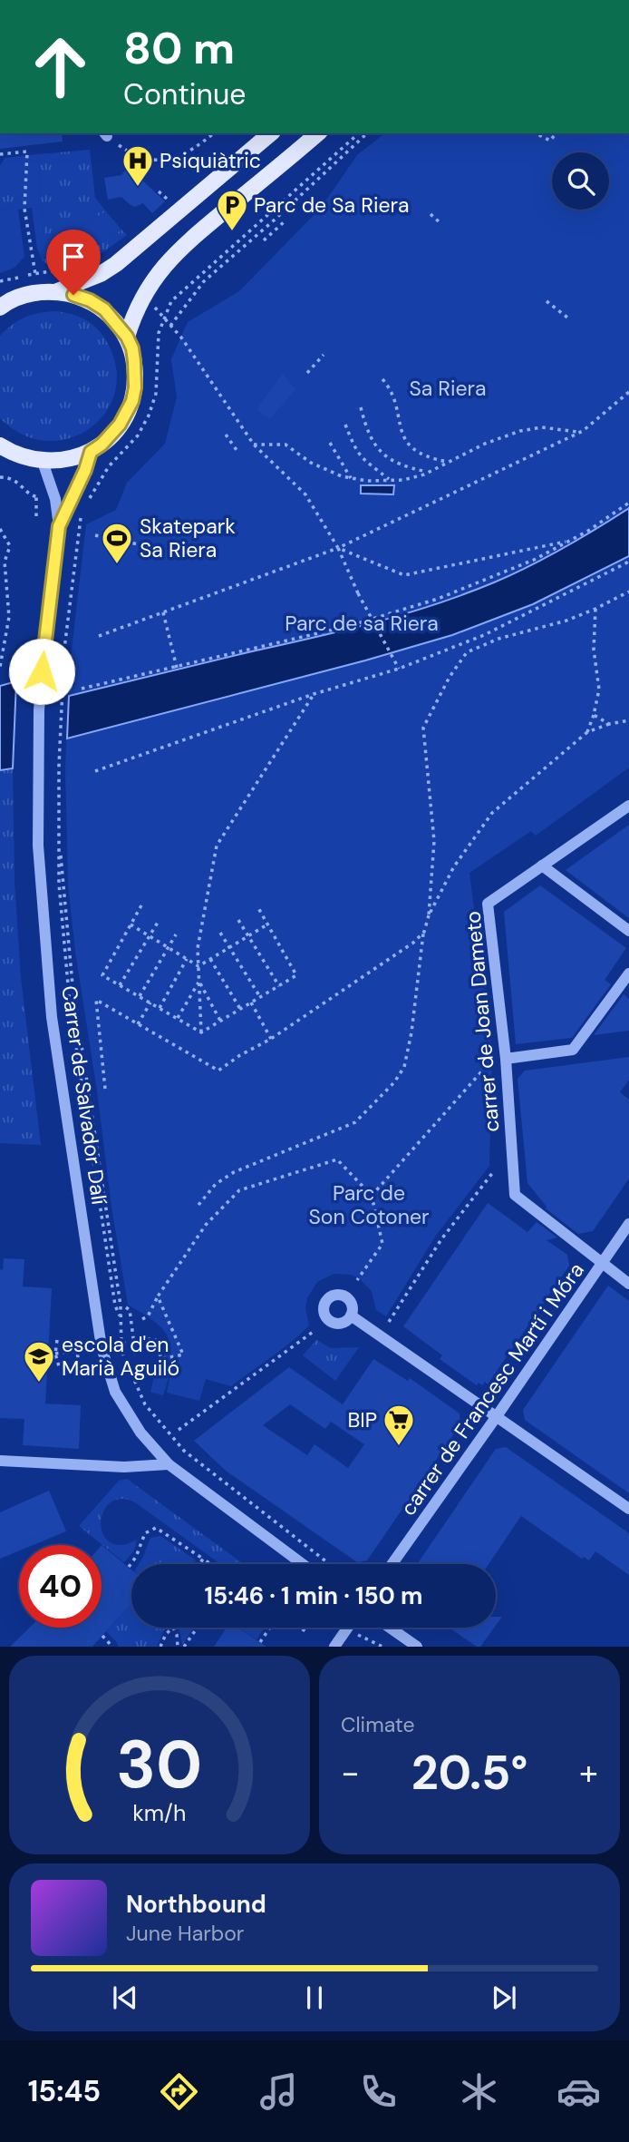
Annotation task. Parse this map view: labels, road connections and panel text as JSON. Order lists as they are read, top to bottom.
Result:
{
  "streets": {
    "street": ["carrer de Joan Dameto", "Carrer de Salvador Dalí", "carrer de Francesc Martí i Móra"]
  },
  "crossings": [
    ["carrer de Joan Dameto", "carrer de Francesc Martí i Móra"]
  ],
  "parks": ["Sa Riera", "Parc de sa Riera", "Parc de Son Cotoner"],
  "places": {
    "hospital": ["Psiquiàtric"],
    "parking": ["Parc de Sa Riera"],
    "sports": ["Skatepark Sa Riera"],
    "school or university": ["escola d'en Marià Aguiló"],
    "supermarket": ["BIP"]
  },
  "page": {
    "turn": ["80 m", "Continue"],
    "limit": "40",
    "trip": "15:46 · 1 min · 150 m",
    "tile": "Climate",
    "heat": ["−", "20.5°", "+"],
    "song": ["Northbound", "June Harbor"],
    "tabs": "15:45",
    "gauge": ["30", "km/h"]
  }
}
